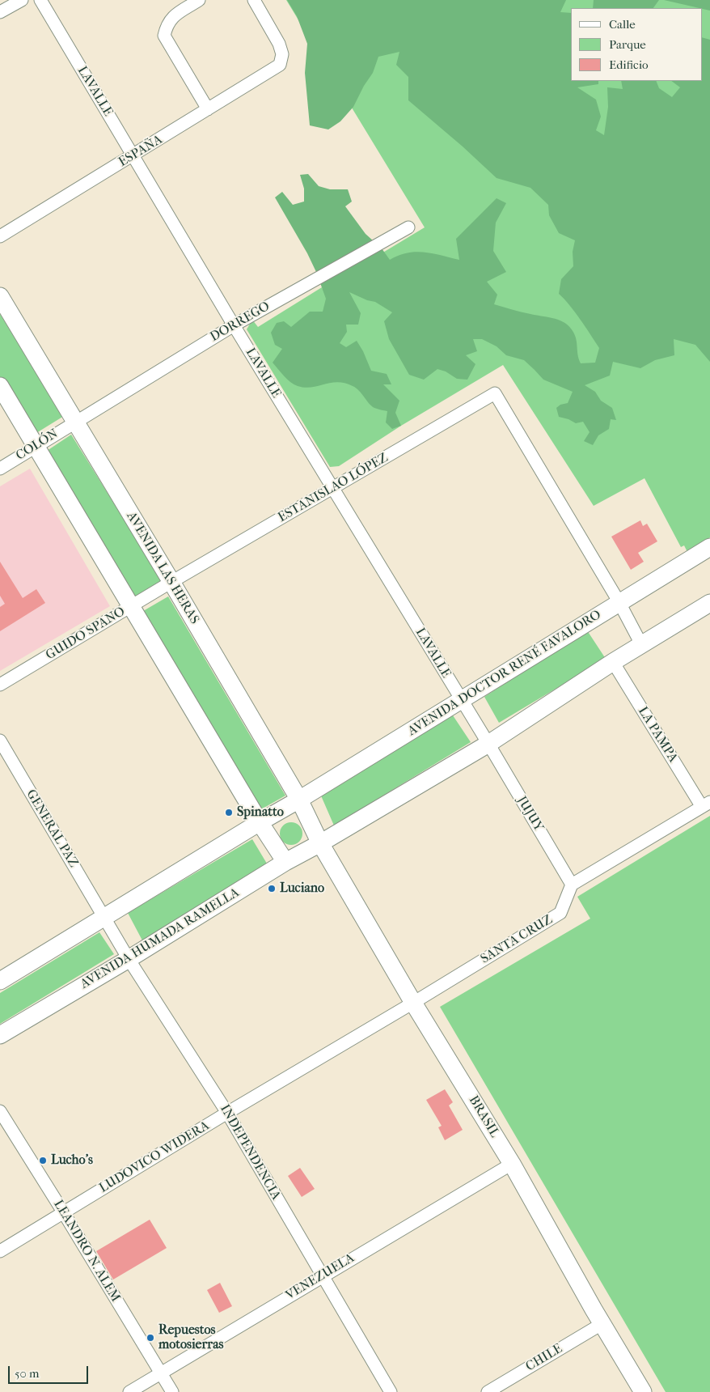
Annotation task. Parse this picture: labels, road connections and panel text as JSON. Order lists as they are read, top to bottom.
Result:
{
  "streets": {
    "main road": [
      "AVENIDA LAS HERAS",
      "AVENIDA DOCTOR RENÉ FAVALORO",
      "AVENIDA HUMADA RAMELLA",
      "BRASIL"
    ],
    "street": [
      "LAVALLE",
      "ESPAÑA",
      "DORREGO",
      "COLÓN",
      "ESTANISLAO LÓPEZ",
      "GUIDO SPANO",
      "LA PAMPA",
      "JUJUY",
      "GENERAL PAZ",
      "SANTA CRUZ",
      "INDEPENDENCIA",
      "LUDOVICO WIDERA",
      "LEANDRO N. ALEM",
      "VENEZUELA",
      "CHILE"
    ]
  },
  "crossings": [
    ["LAVALLE", "ESPAÑA"],
    ["LAVALLE", "DORREGO"],
    ["LAVALLE", "ESTANISLAO LÓPEZ"],
    ["LAVALLE", "AVENIDA DOCTOR RENÉ FAVALORO"],
    ["LAVALLE", "JUJUY"],
    ["DORREGO", "COLÓN"],
    ["DORREGO", "AVENIDA LAS HERAS"],
    ["COLÓN", "AVENIDA LAS HERAS"],
    ["ESTANISLAO LÓPEZ", "AVENIDA LAS HERAS"],
    ["ESTANISLAO LÓPEZ", "GUIDO SPANO"],
    ["ESTANISLAO LÓPEZ", "AVENIDA DOCTOR RENÉ FAVALORO"],
    ["AVENIDA LAS HERAS", "GUIDO SPANO"],
    ["AVENIDA LAS HERAS", "AVENIDA DOCTOR RENÉ FAVALORO"],
    ["AVENIDA LAS HERAS", "AVENIDA HUMADA RAMELLA"],
    ["AVENIDA LAS HERAS", "BRASIL"],
    ["JUJUY", "SANTA CRUZ"],
    ["GENERAL PAZ", "INDEPENDENCIA"],
    ["AVENIDA HUMADA RAMELLA", "BRASIL"],
    ["AVENIDA HUMADA RAMELLA", "INDEPENDENCIA"],
    ["SANTA CRUZ", "BRASIL"],
    ["SANTA CRUZ", "LUDOVICO WIDERA"],
    ["BRASIL", "LUDOVICO WIDERA"],
    ["BRASIL", "VENEZUELA"],
    ["BRASIL", "CHILE"],
    ["INDEPENDENCIA", "LUDOVICO WIDERA"],
    ["INDEPENDENCIA", "VENEZUELA"],
    ["LUDOVICO WIDERA", "LEANDRO N. ALEM"],
    ["LEANDRO N. ALEM", "VENEZUELA"]
  ],
  "places": [
    "Spinatto",
    "Luciano",
    "Lucho's",
    "Repuestos motosierras"
  ],
  "legend": ["Calle", "Parque", "Edificio"],
  "scale_bar": "50 m"
}
